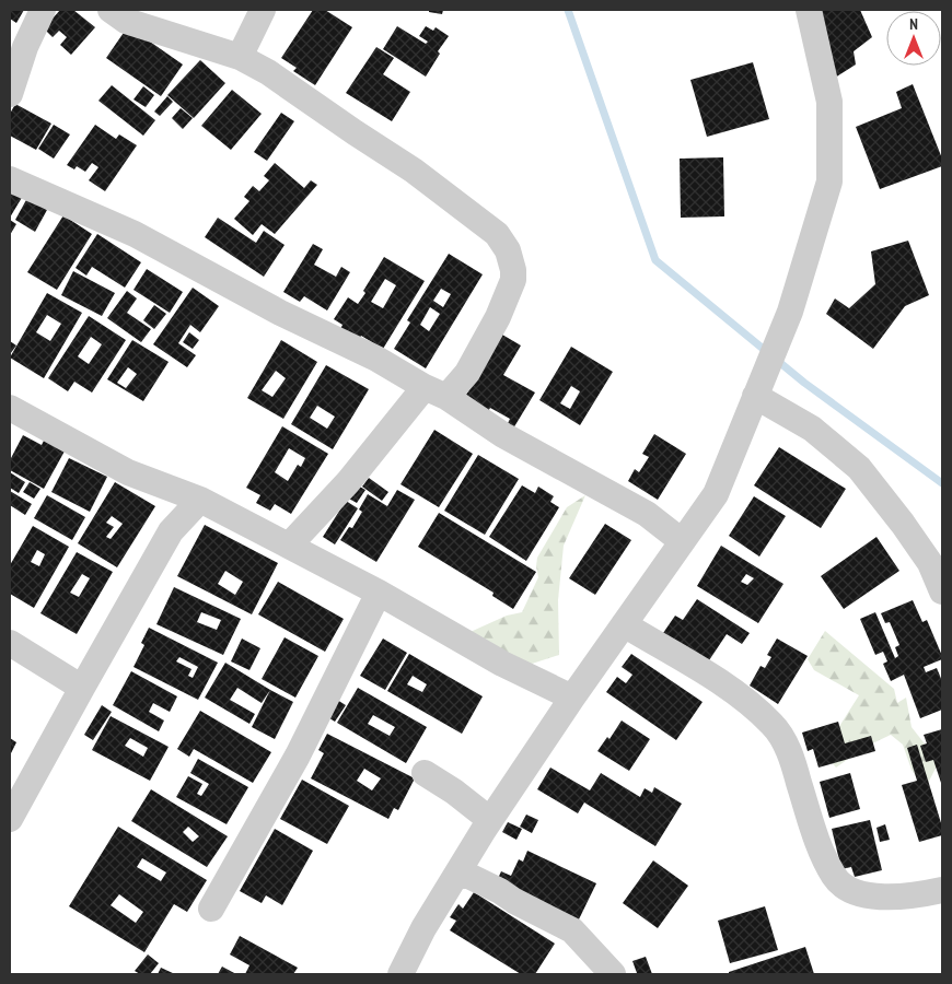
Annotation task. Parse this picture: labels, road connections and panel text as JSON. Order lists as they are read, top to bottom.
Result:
{
  "north": "top"
}
